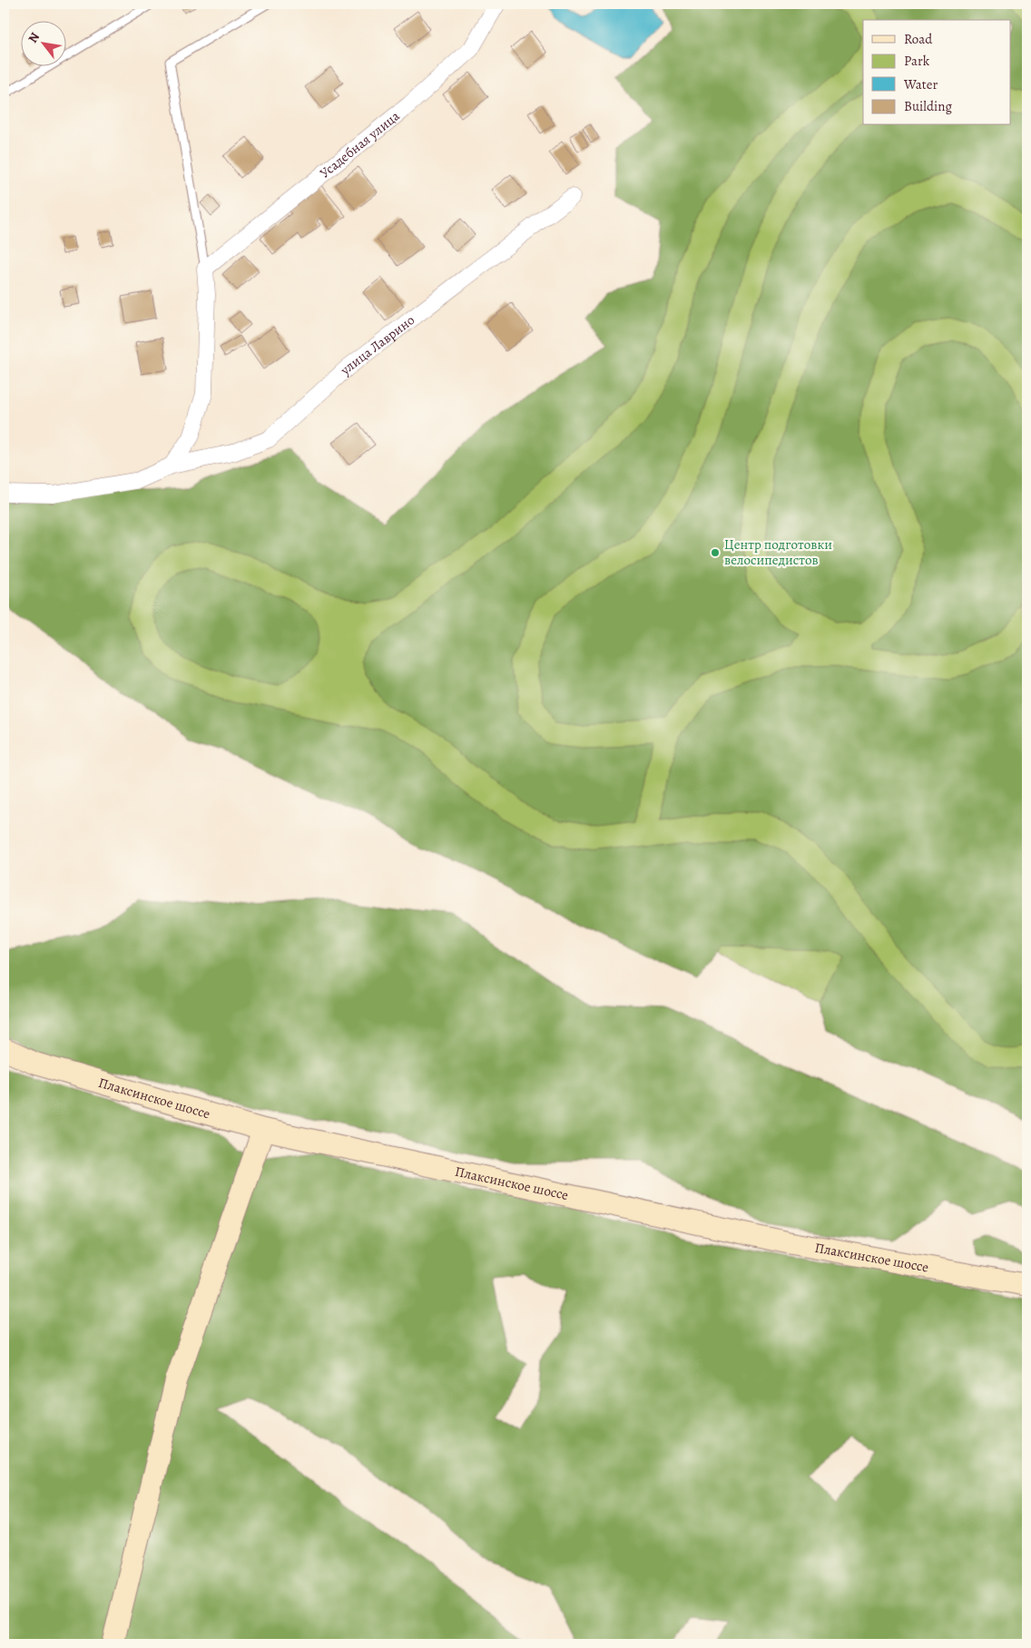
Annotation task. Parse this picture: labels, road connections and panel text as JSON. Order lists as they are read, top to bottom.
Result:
{
  "streets": {
    "main road": ["Плаксинское шоссе"],
    "street": ["Усадебная улица", "улица Лаврино"]
  },
  "places": ["Центр подготовки велосипедистов"],
  "legend": [
    "Road",
    "Park",
    "Water",
    "Building"
  ],
  "north": "top left"
}
